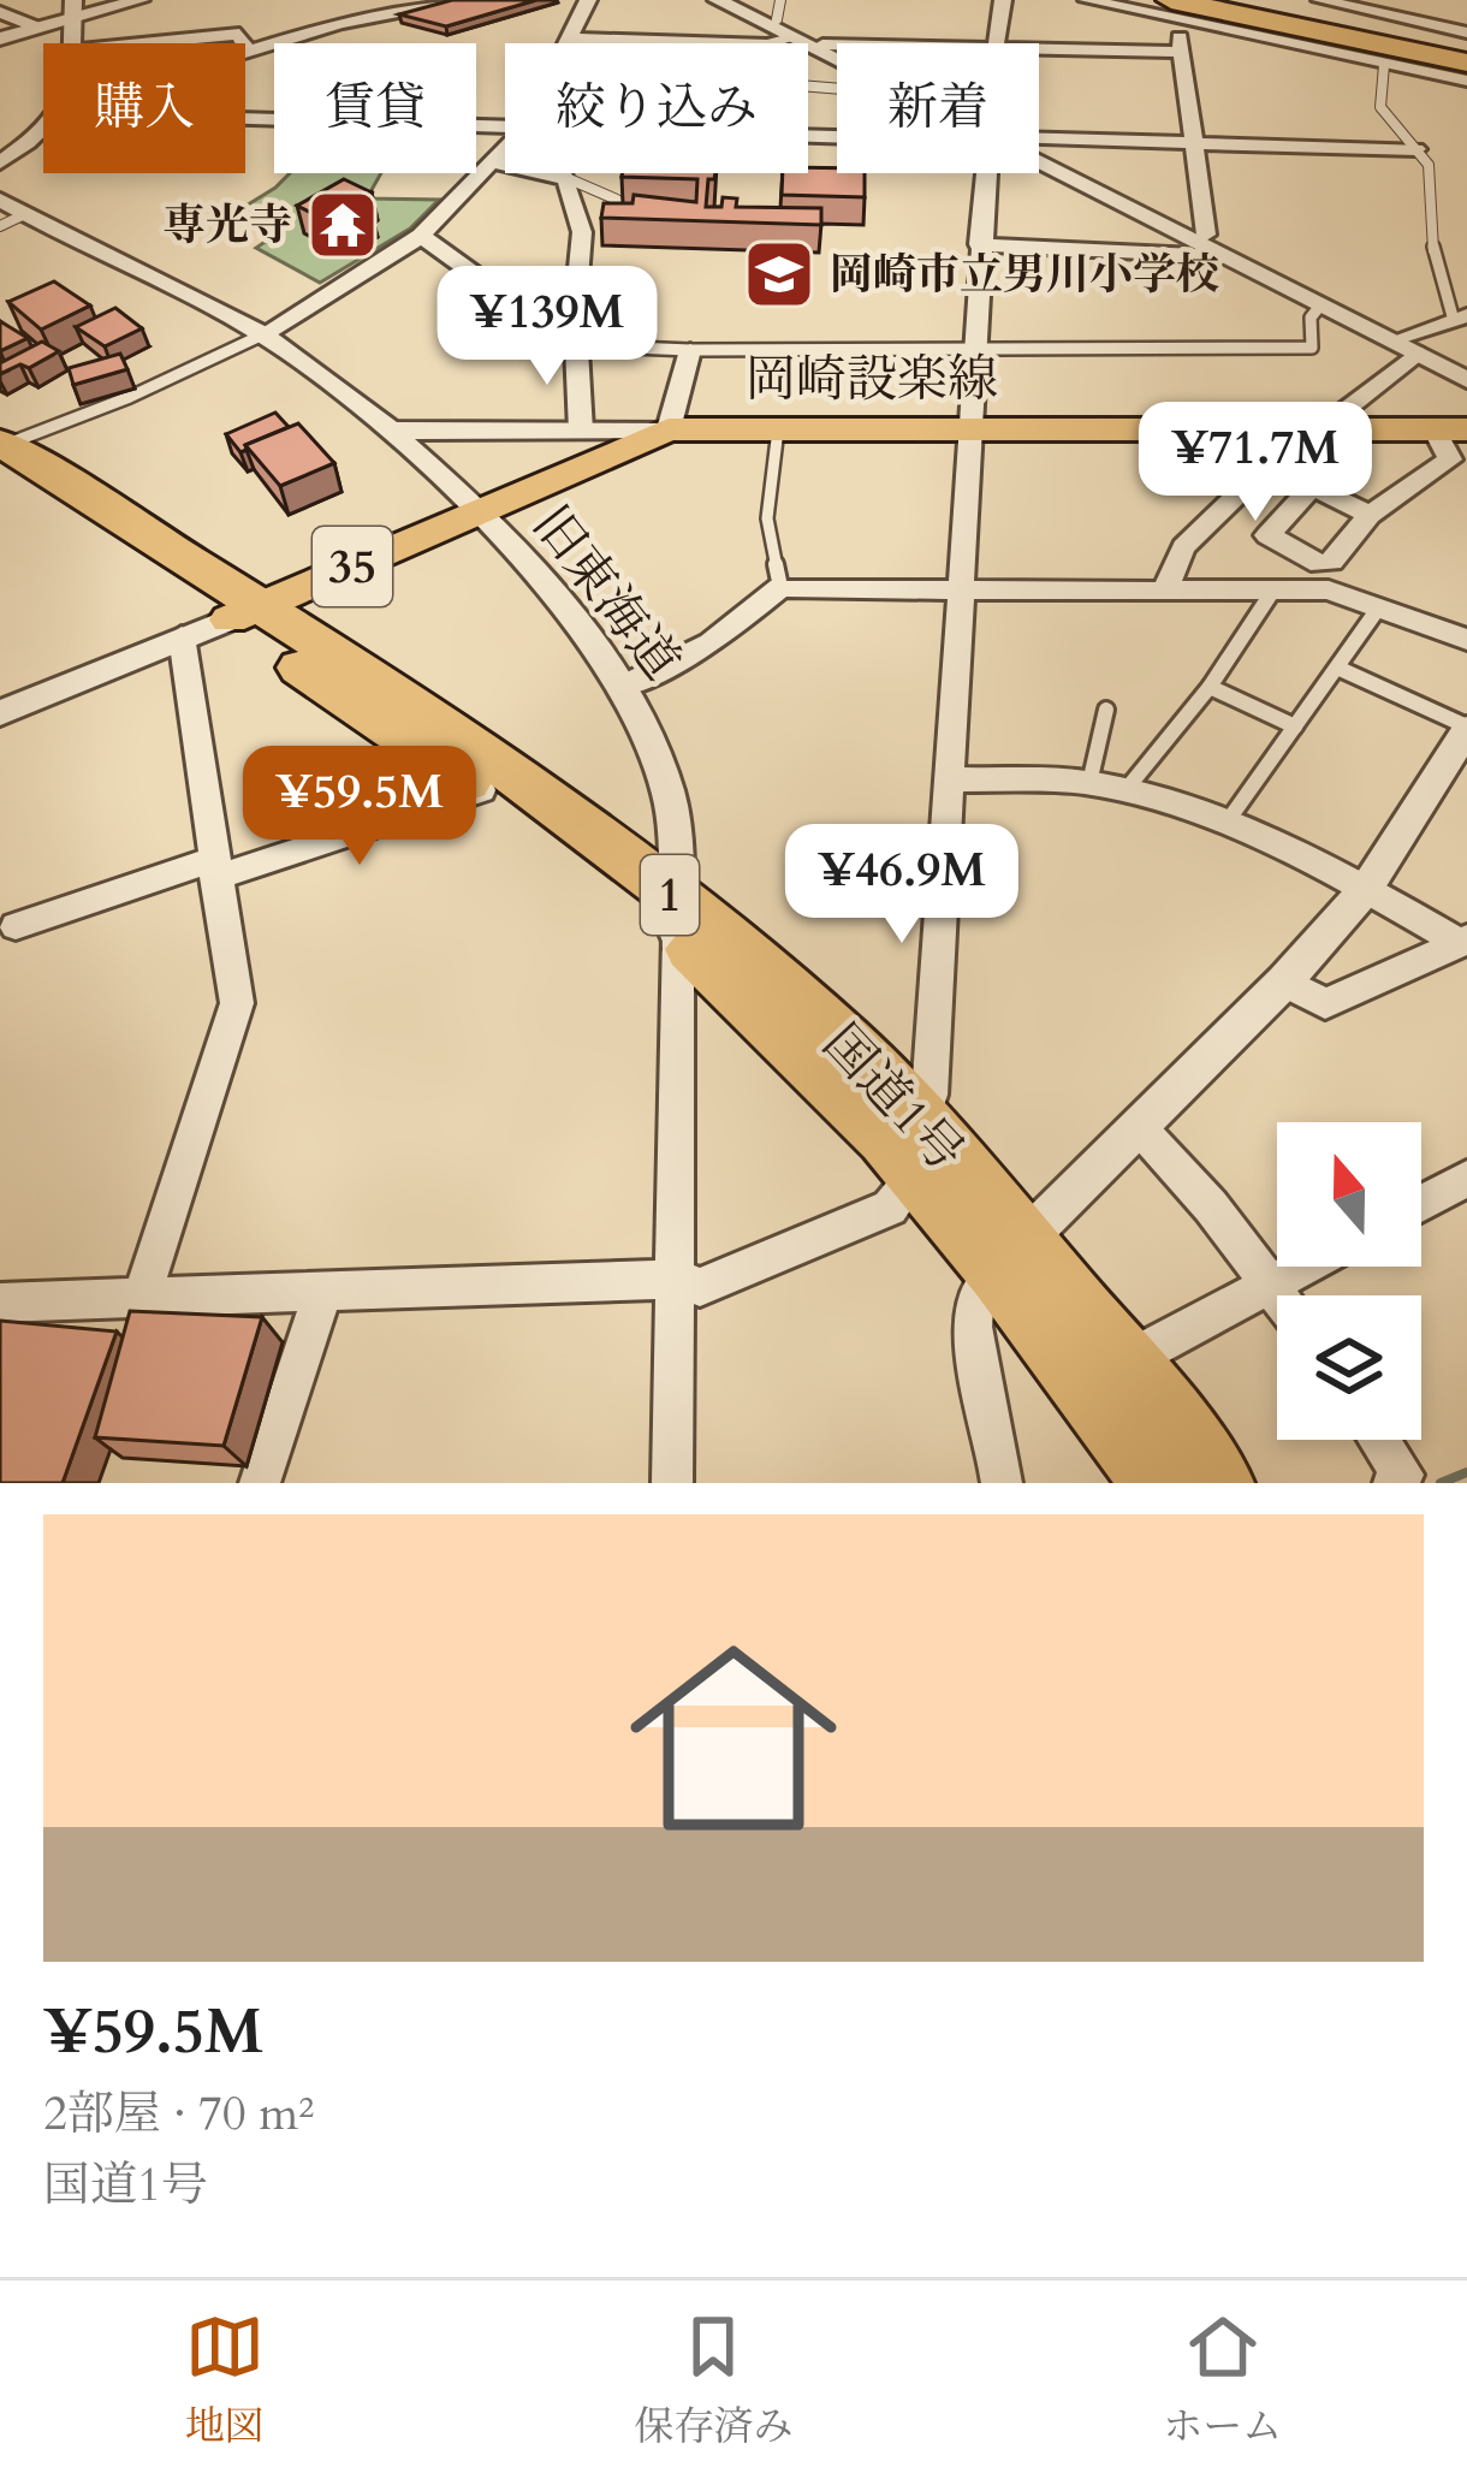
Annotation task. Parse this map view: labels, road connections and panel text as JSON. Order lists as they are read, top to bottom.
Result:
{
  "streets": {
    "highway": ["1", "国道1号"],
    "main road": ["岡崎設楽線", "35"],
    "street": ["旧東海道"]
  },
  "crossings": [
    ["岡崎設楽線", "旧東海道"],
    ["岡崎設楽線", "国道1号"],
    ["旧東海道", "国道1号"]
  ],
  "places": {
    "temple": ["専光寺"],
    "school or university": ["岡崎市立男川小学校"]
  },
  "north": "top",
  "page": {
    "chip": [
      "購入",
      "賃貸",
      "絞り込み",
      "新着"
    ],
    "price": [
      "¥139M",
      "¥71.7M",
      "¥59.5M",
      "¥46.9M"
    ],
    "list": [
      {
        "name": "¥59.5M",
        "note": "2部屋 · 70 m² · 国道1号"
      }
    ],
    "tabs": ["地図", "保存済み", "ホーム"]
  }
}
